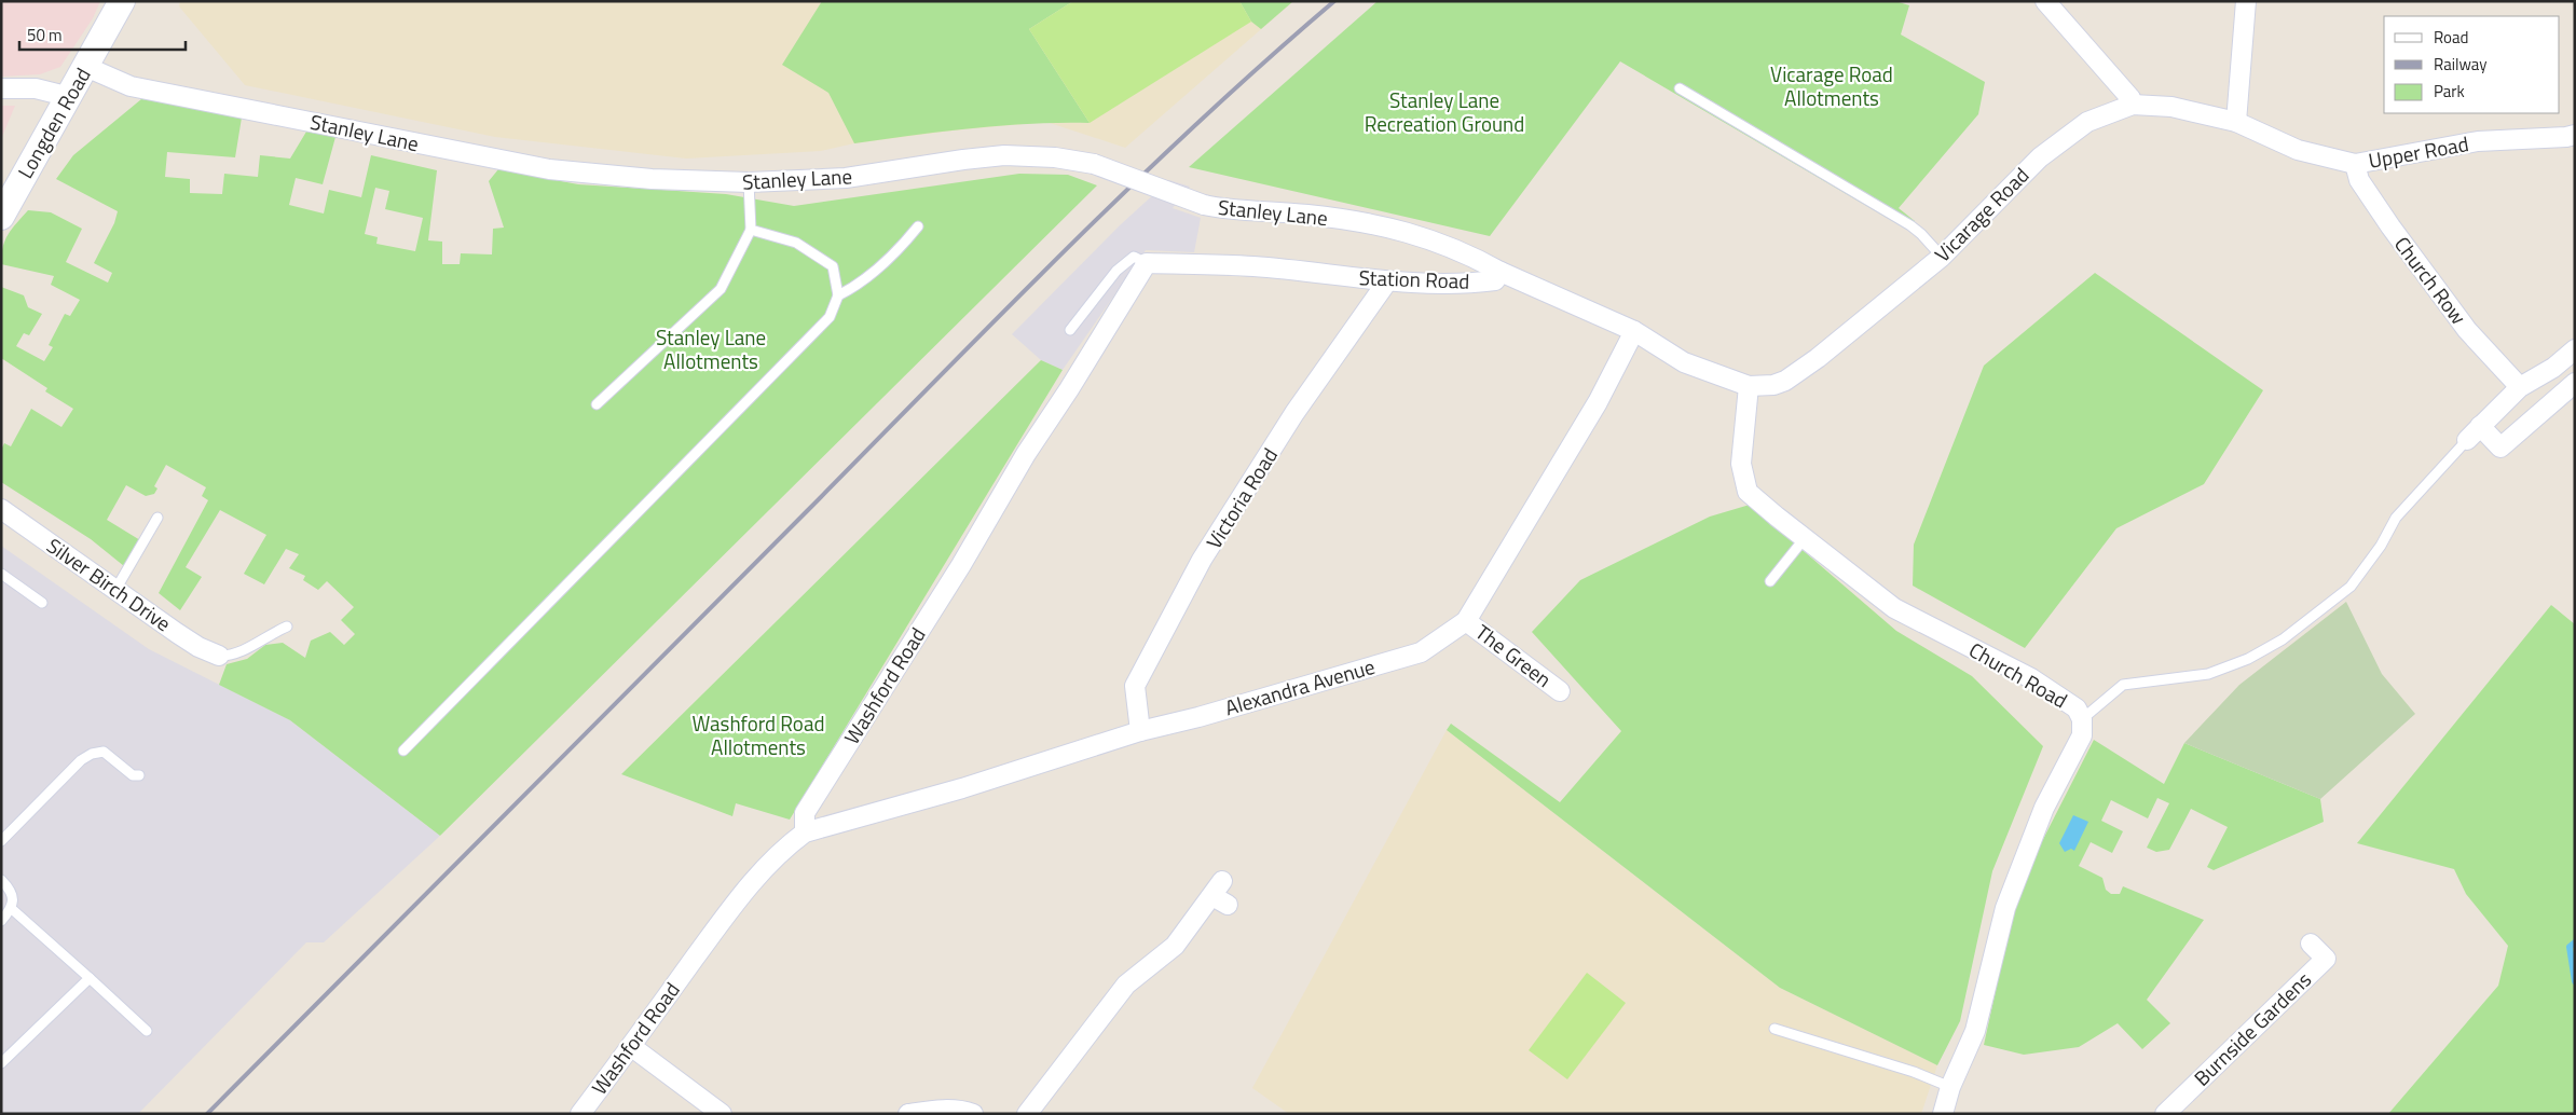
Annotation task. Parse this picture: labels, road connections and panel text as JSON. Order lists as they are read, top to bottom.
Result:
{
  "streets": {
    "street": [
      "Longden Road",
      "Stanley Lane",
      "Upper Road",
      "Vicarage Road",
      "Station Road",
      "Church Row",
      "Victoria Road",
      "Silver Birch Drive",
      "The Green",
      "Church Road",
      "Washford Road",
      "Alexandra Avenue",
      "Burnside Gardens"
    ]
  },
  "crossings": [
    ["Longden Road", "Stanley Lane"],
    ["Stanley Lane", "Station Road"],
    ["Upper Road", "Vicarage Road"],
    ["Upper Road", "Church Row"],
    ["Vicarage Road", "Station Road"],
    ["Vicarage Road", "Church Road"],
    ["Station Road", "Victoria Road"],
    ["Station Road", "Church Road"],
    ["Station Road", "Washford Road"],
    ["Station Road", "Alexandra Avenue"],
    ["Victoria Road", "Alexandra Avenue"],
    ["The Green", "Alexandra Avenue"],
    ["Washford Road", "Alexandra Avenue"]
  ],
  "parks": [
    "Vicarage Road Allotments",
    "Stanley Lane Recreation Ground",
    "Stanley Lane Allotments",
    "Washford Road Allotments"
  ],
  "legend": ["Road", "Railway", "Park"],
  "scale_bar": "50 m"
}
